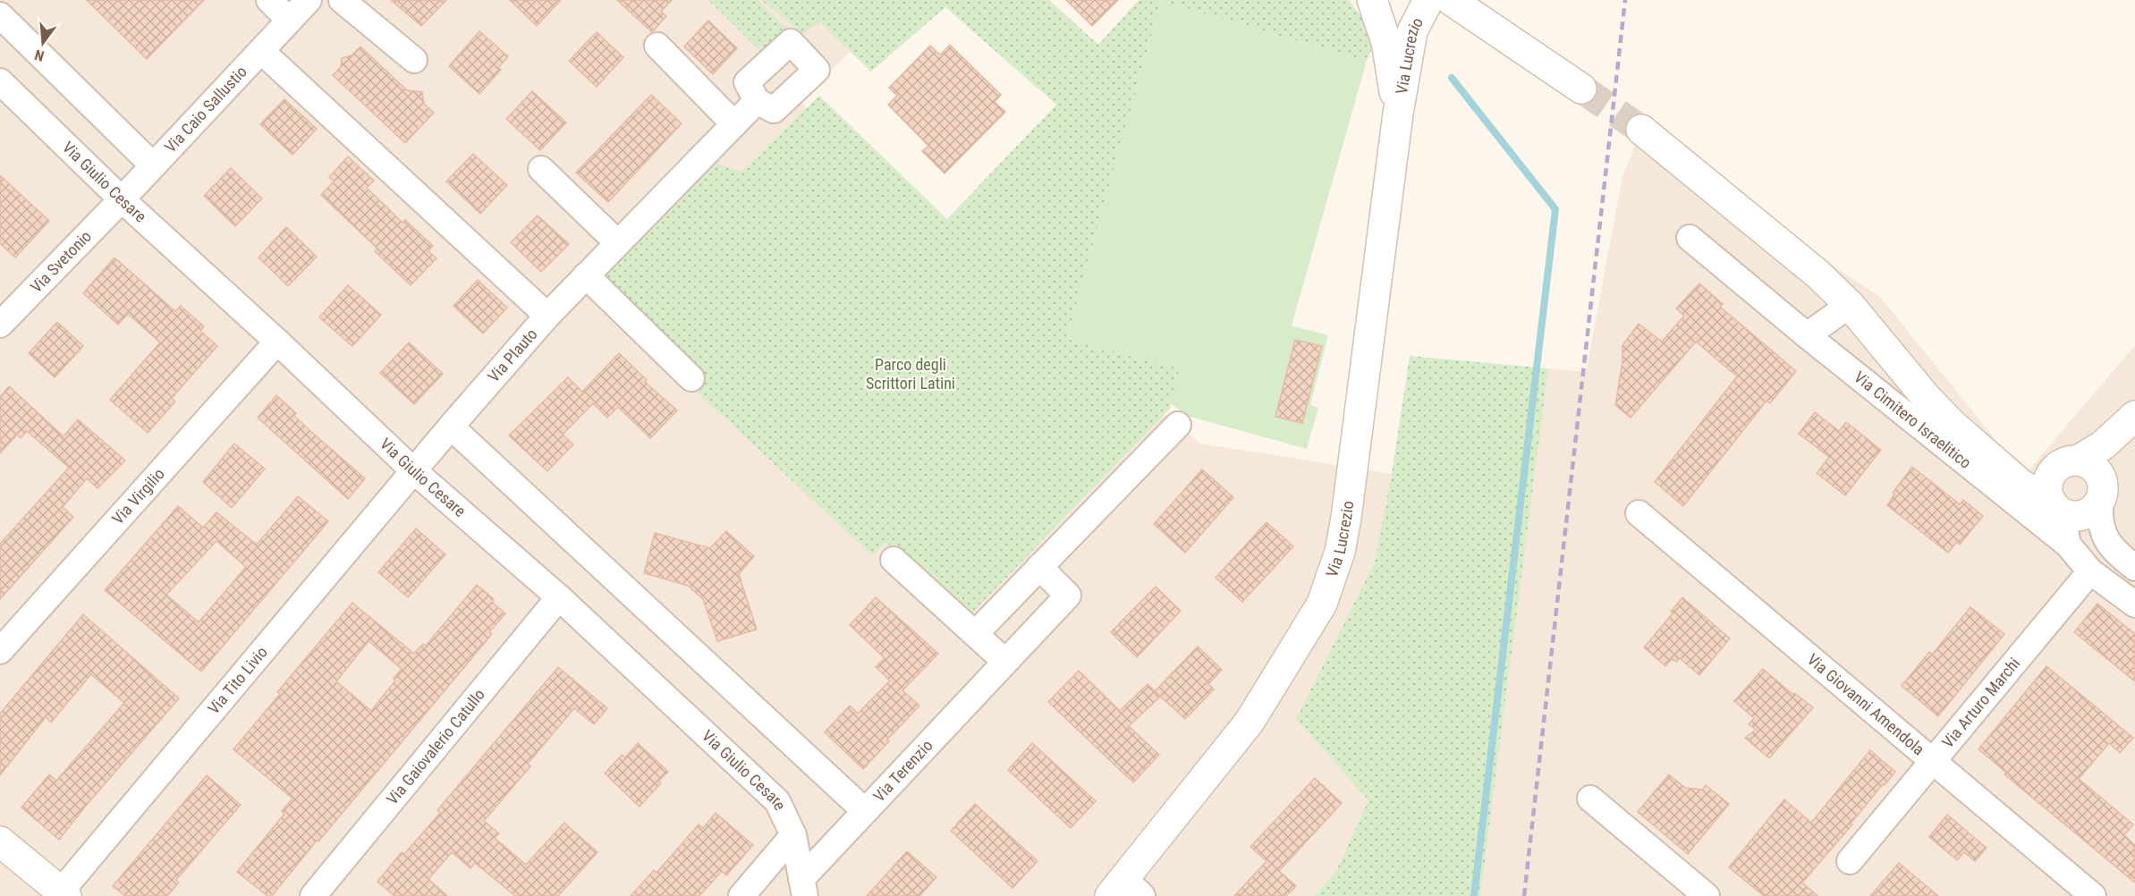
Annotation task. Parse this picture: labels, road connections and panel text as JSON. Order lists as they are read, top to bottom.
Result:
{
  "streets": {
    "street": [
      "Via Lucrezio",
      "Via Caio Sallustio",
      "Via Giulio Cesare",
      "Via Svetonio",
      "Via Plauto",
      "Via Cimitero Israelitico",
      "Via Virgilio",
      "Via Tito Livio",
      "Via Arturo Marchi",
      "Via Giovanni Amendola",
      "Via Gaiovalerio Catullo",
      "Via Terenzio"
    ]
  },
  "crossings": [
    ["Via Caio Sallustio", "Via Giulio Cesare"],
    ["Via Caio Sallustio", "Via Svetonio"],
    ["Via Giulio Cesare", "Via Svetonio"],
    ["Via Giulio Cesare", "Via Plauto"],
    ["Via Giulio Cesare", "Via Virgilio"],
    ["Via Giulio Cesare", "Via Tito Livio"],
    ["Via Giulio Cesare", "Via Gaiovalerio Catullo"],
    ["Via Giulio Cesare", "Via Terenzio"],
    ["Via Plauto", "Via Tito Livio"],
    ["Via Cimitero Israelitico", "Via Arturo Marchi"],
    ["Via Arturo Marchi", "Via Giovanni Amendola"]
  ],
  "parks": ["Parco degli Scrittori Latini"],
  "north": "bottom"
}
